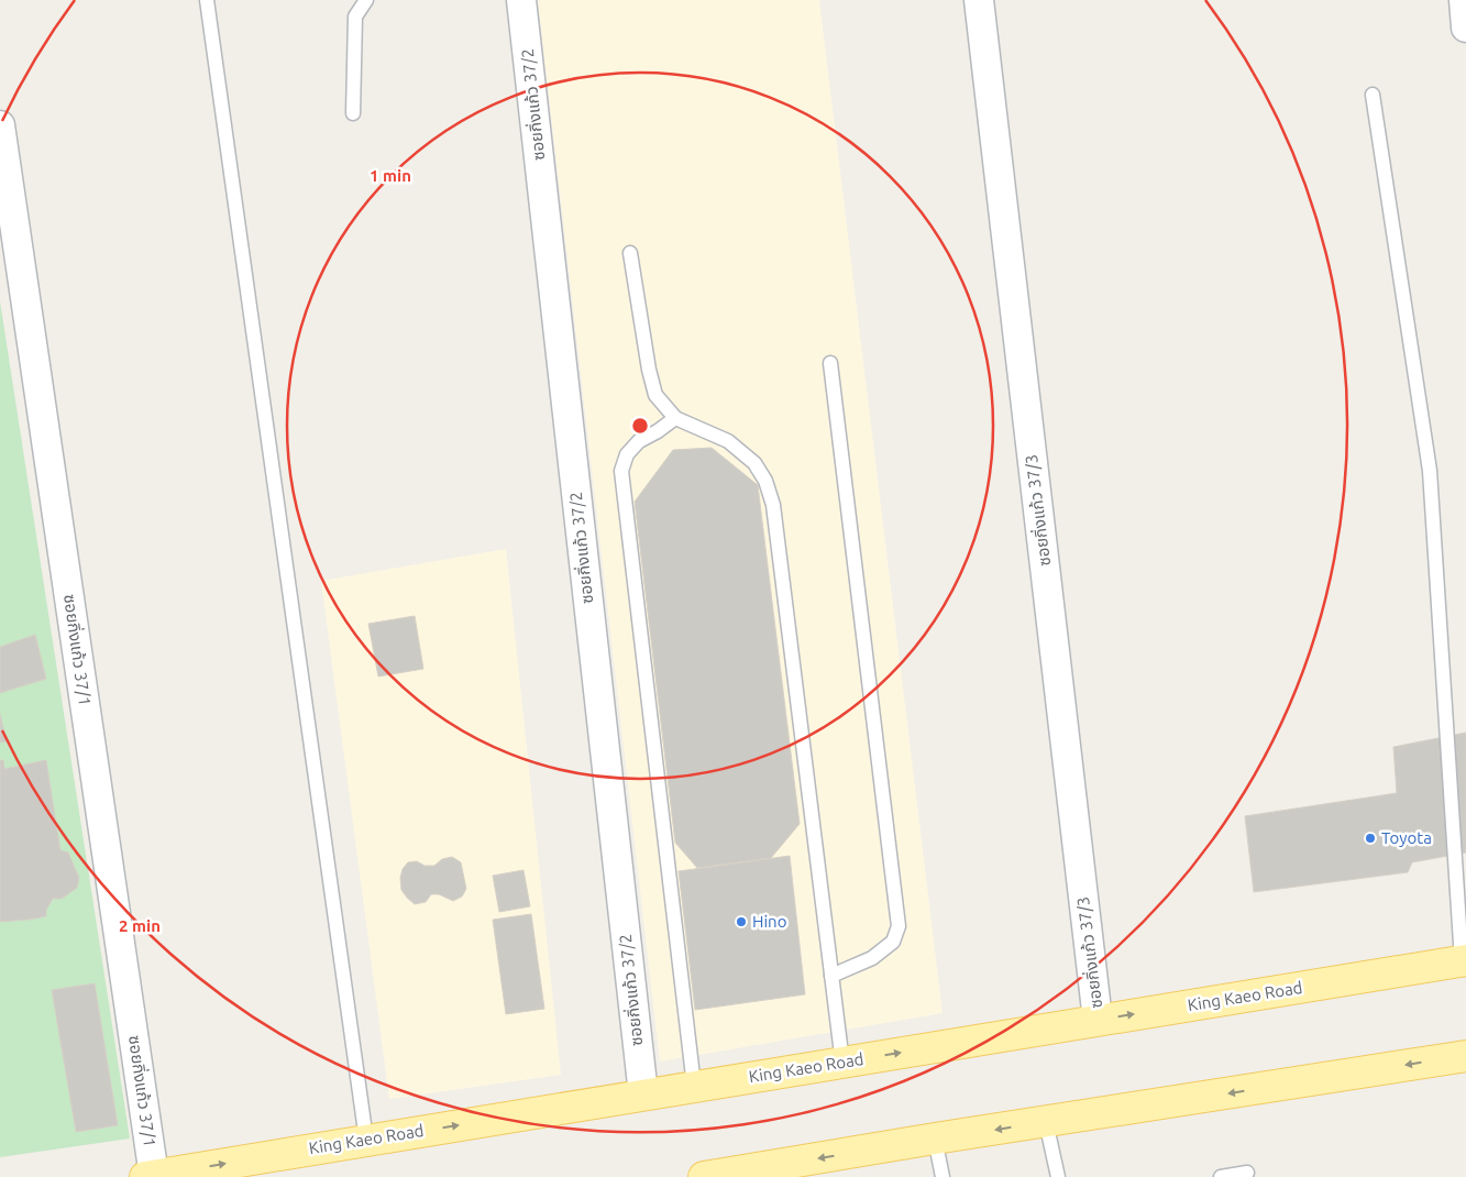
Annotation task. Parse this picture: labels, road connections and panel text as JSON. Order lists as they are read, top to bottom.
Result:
{
  "streets": {
    "main road": ["King Kaeo Road"],
    "street": ["ซอยกิ่งแก้ว 37/2", "ซอยกิ่งแก้ว 37/3", "ซอยกิ่งแก้ว 37/1"]
  },
  "crossings": [
    ["ซอยกิ่งแก้ว 37/2", "King Kaeo Road"],
    ["ซอยกิ่งแก้ว 37/3", "King Kaeo Road"],
    ["ซอยกิ่งแก้ว 37/1", "King Kaeo Road"]
  ],
  "places": ["Toyota", "Hino"],
  "rings": ["1 min", "2 min"]
}
